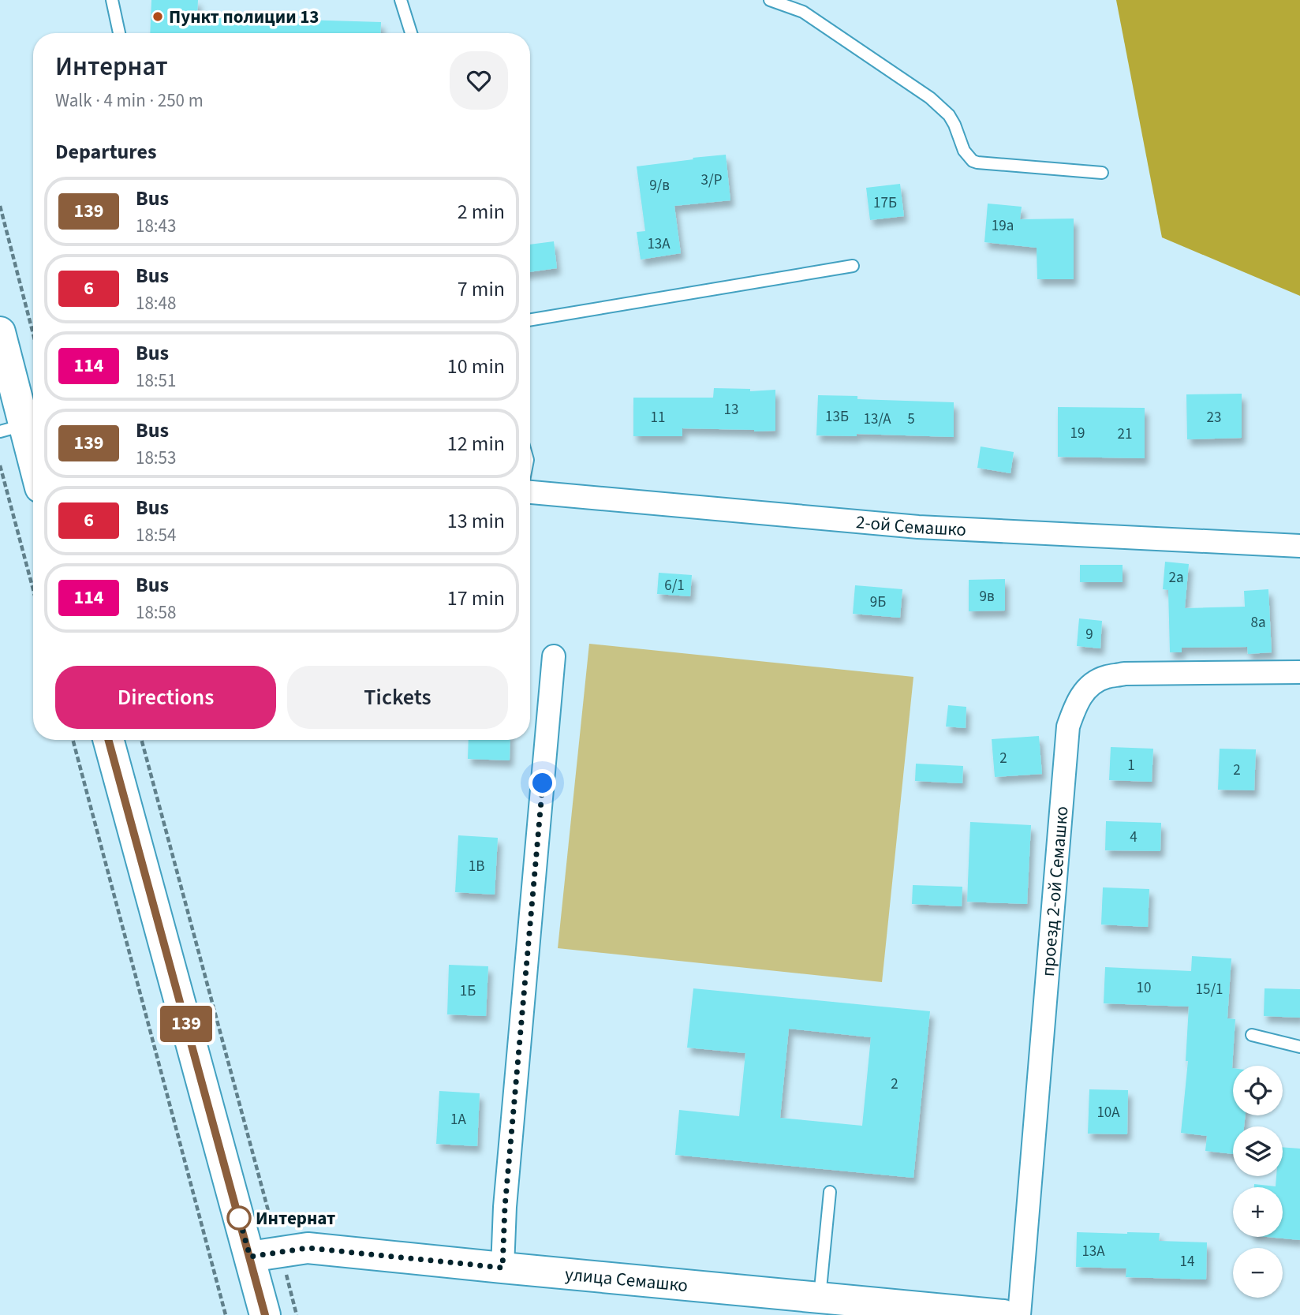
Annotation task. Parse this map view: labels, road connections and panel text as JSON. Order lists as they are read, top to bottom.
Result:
{
  "streets": {
    "main road": ["улица Семашко"],
    "street": ["2-ой Семашко", "проезд 2-ой Семашко"]
  },
  "places": ["Пункт полиции 13", "Интернат"],
  "lines": ["bus line 139"],
  "house_numbers": [
    "3/Р",
    "9/в",
    "17Б",
    "19а",
    "13А",
    "13",
    "13Б",
    "11",
    "23",
    "13/А",
    "5",
    "19",
    "21",
    "2а",
    "6/1",
    "9в",
    "9Б",
    "8а",
    "9",
    "2",
    "1",
    "2",
    "4",
    "1В",
    "10",
    "15/1",
    "1Б",
    "2",
    "10А",
    "1А",
    "13А",
    "14"
  ],
  "page": {
    "on_map": "139",
    "heading": [
      ["Интернат", "Walk · 4 min · 250 m"],
      "Departures"
    ],
    "list": [
      {
        "mark": "139",
        "name": "Bus",
        "note": "18:43",
        "value": "2 min"
      },
      {
        "mark": "6",
        "name": "Bus",
        "note": "18:48",
        "value": "7 min"
      },
      {
        "mark": "114",
        "name": "Bus",
        "note": "18:51",
        "value": "10 min"
      },
      {
        "mark": "139",
        "name": "Bus",
        "note": "18:53",
        "value": "12 min"
      },
      {
        "mark": "6",
        "name": "Bus",
        "note": "18:54",
        "value": "13 min"
      },
      {
        "mark": "114",
        "name": "Bus",
        "note": "18:58",
        "value": "17 min"
      }
    ],
    "buttons": ["Directions", "Tickets"],
    "map_buttons": ["+", "−"]
  }
}
